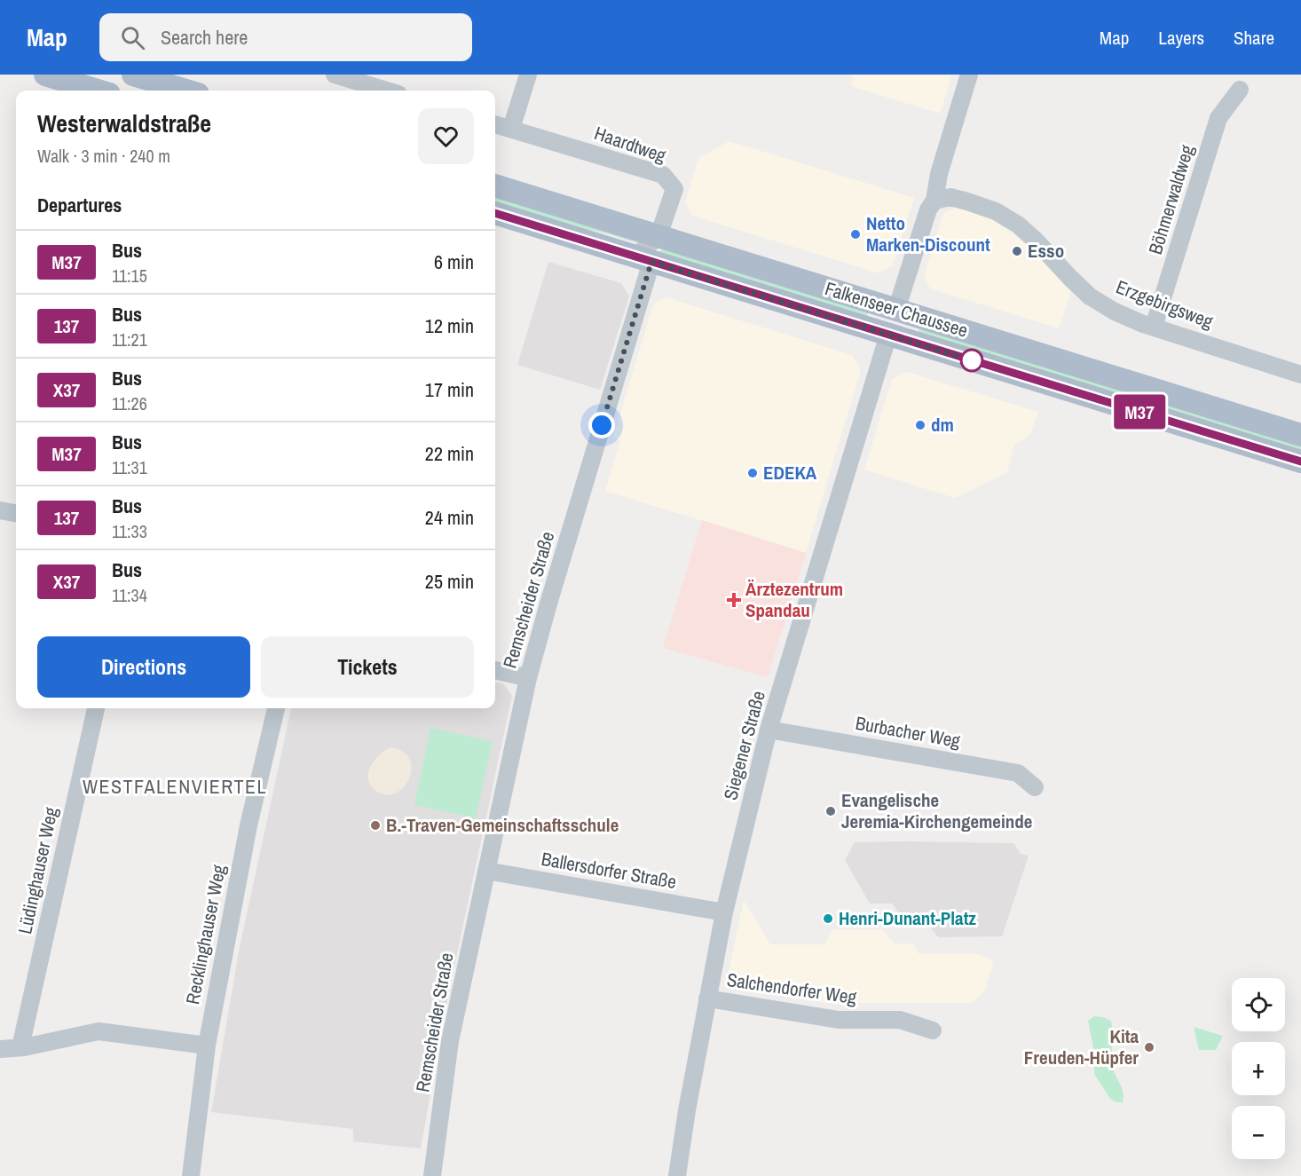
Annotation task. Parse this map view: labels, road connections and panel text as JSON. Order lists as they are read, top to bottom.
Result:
{
  "streets": {
    "main road": ["Falkenseer Chaussee"],
    "street": [
      "Haardtweg",
      "Böhmerwaldweg",
      "Erzgebirgsweg",
      "Remscheider Straße",
      "Burbacher Weg",
      "Siegener Straße",
      "Lüdinghauser Weg",
      "Ballersdorfer Straße",
      "Recklinghauser Weg",
      "Salchendorfer Weg"
    ]
  },
  "crossings": [
    ["Haardtweg", "Falkenseer Chaussee"],
    ["Haardtweg", "Remscheider Straße"],
    ["Böhmerwaldweg", "Erzgebirgsweg"],
    ["Falkenseer Chaussee", "Remscheider Straße"],
    ["Falkenseer Chaussee", "Siegener Straße"],
    ["Remscheider Straße", "Ballersdorfer Straße"],
    ["Burbacher Weg", "Siegener Straße"],
    ["Siegener Straße", "Ballersdorfer Straße"],
    ["Siegener Straße", "Salchendorfer Weg"]
  ],
  "districts": ["WESTFALENVIERTEL"],
  "places": {
    "other": [
      "Netto Marken-Discount",
      "Esso",
      "dm",
      "EDEKA",
      "Evangelische Jeremia-Kirchengemeinde",
      "B.-Traven-Gemeinschaftsschule",
      "Henri-Dunant-Platz",
      "Kita Freuden-Hüpfer"
    ],
    "health": ["Ärztezentrum Spandau"]
  },
  "lines": ["bus line M37"],
  "page": {
    "header": "Map",
    "search": "Search here",
    "nav": ["Map", "Layers", "Share"],
    "on_map": "M37",
    "heading": [
      ["Westerwaldstraße", "Walk · 3 min · 240 m"],
      "Departures"
    ],
    "list": [
      {
        "mark": "M37",
        "name": "Bus",
        "note": "11:15",
        "value": "6 min"
      },
      {
        "mark": "137",
        "name": "Bus",
        "note": "11:21",
        "value": "12 min"
      },
      {
        "mark": "X37",
        "name": "Bus",
        "note": "11:26",
        "value": "17 min"
      },
      {
        "mark": "M37",
        "name": "Bus",
        "note": "11:31",
        "value": "22 min"
      },
      {
        "mark": "137",
        "name": "Bus",
        "note": "11:33",
        "value": "24 min"
      },
      {
        "mark": "X37",
        "name": "Bus",
        "note": "11:34",
        "value": "25 min"
      }
    ],
    "buttons": ["Directions", "Tickets"],
    "map_buttons": ["+", "−"]
  }
}
